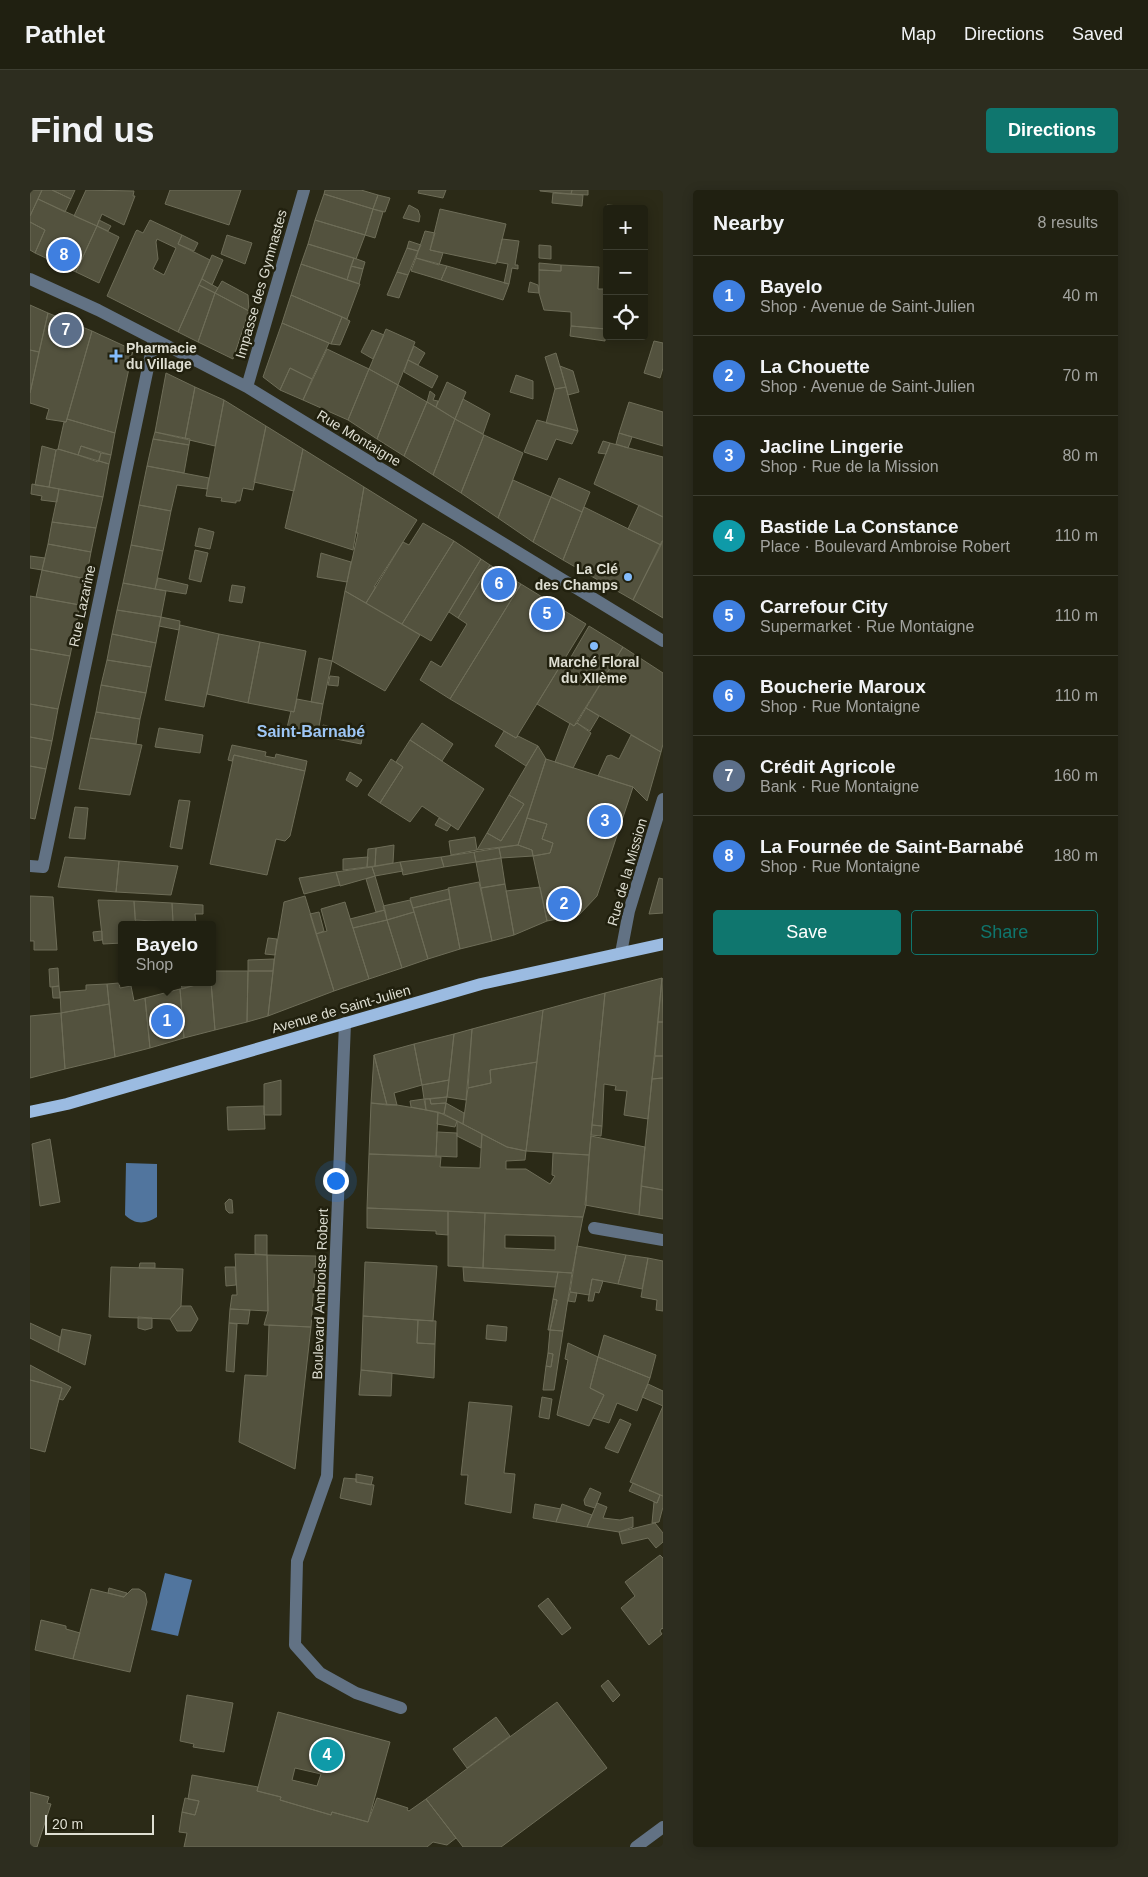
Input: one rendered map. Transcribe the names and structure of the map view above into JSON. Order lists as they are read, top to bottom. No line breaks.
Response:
{"streets":{"main road":["Avenue de Saint-Julien"],"street":["Impasse des Gymnastes","Rue Montaigne","Rue Lazarine","Rue de la Mission","Boulevard Ambroise Robert"]},"crossings":[["Impasse des Gymnastes","Rue Montaigne"],["Rue Montaigne","Rue Lazarine"],["Rue de la Mission","Avenue de Saint-Julien"],["Avenue de Saint-Julien","Boulevard Ambroise Robert"]],"districts":["Saint-Barnabé"],"places":{"health":["Pharmacie du Village"],"other":["La Clé des Champs","Marché Floral du XIIème"]},"scale_bar":"20 m","page":{"header":"Pathlet","nav":["Map","Directions","Saved"],"buttons":["Directions",["Save","Share"]],"title":"Find us","heading":["Nearby","8 results"],"map_buttons":["+","−"],"pins":["8","7","6","5","3","2","1","4"],"list":[{"mark":"1","name":"Bayelo","note":"Shop · Avenue de Saint-Julien","value":"40 m"},{"mark":"2","name":"La Chouette","note":"Shop · Avenue de Saint-Julien","value":"70 m"},{"mark":"3","name":"Jacline Lingerie","note":"Shop · Rue de la Mission","value":"80 m"},{"mark":"4","name":"Bastide La Constance","note":"Place · Boulevard Ambroise Robert","value":"110 m"},{"mark":"5","name":"Carrefour City","note":"Supermarket · Rue Montaigne","value":"110 m"},{"mark":"6","name":"Boucherie Maroux","note":"Shop · Rue Montaigne","value":"110 m"},{"mark":"7","name":"Crédit Agricole","note":"Bank · Rue Montaigne","value":"160 m"},{"mark":"8","name":"La Fournée de Saint-Barnabé","note":"Shop · Rue Montaigne","value":"180 m"}],"popup":["Bayelo","Shop"],"scale":"20 m"}}
